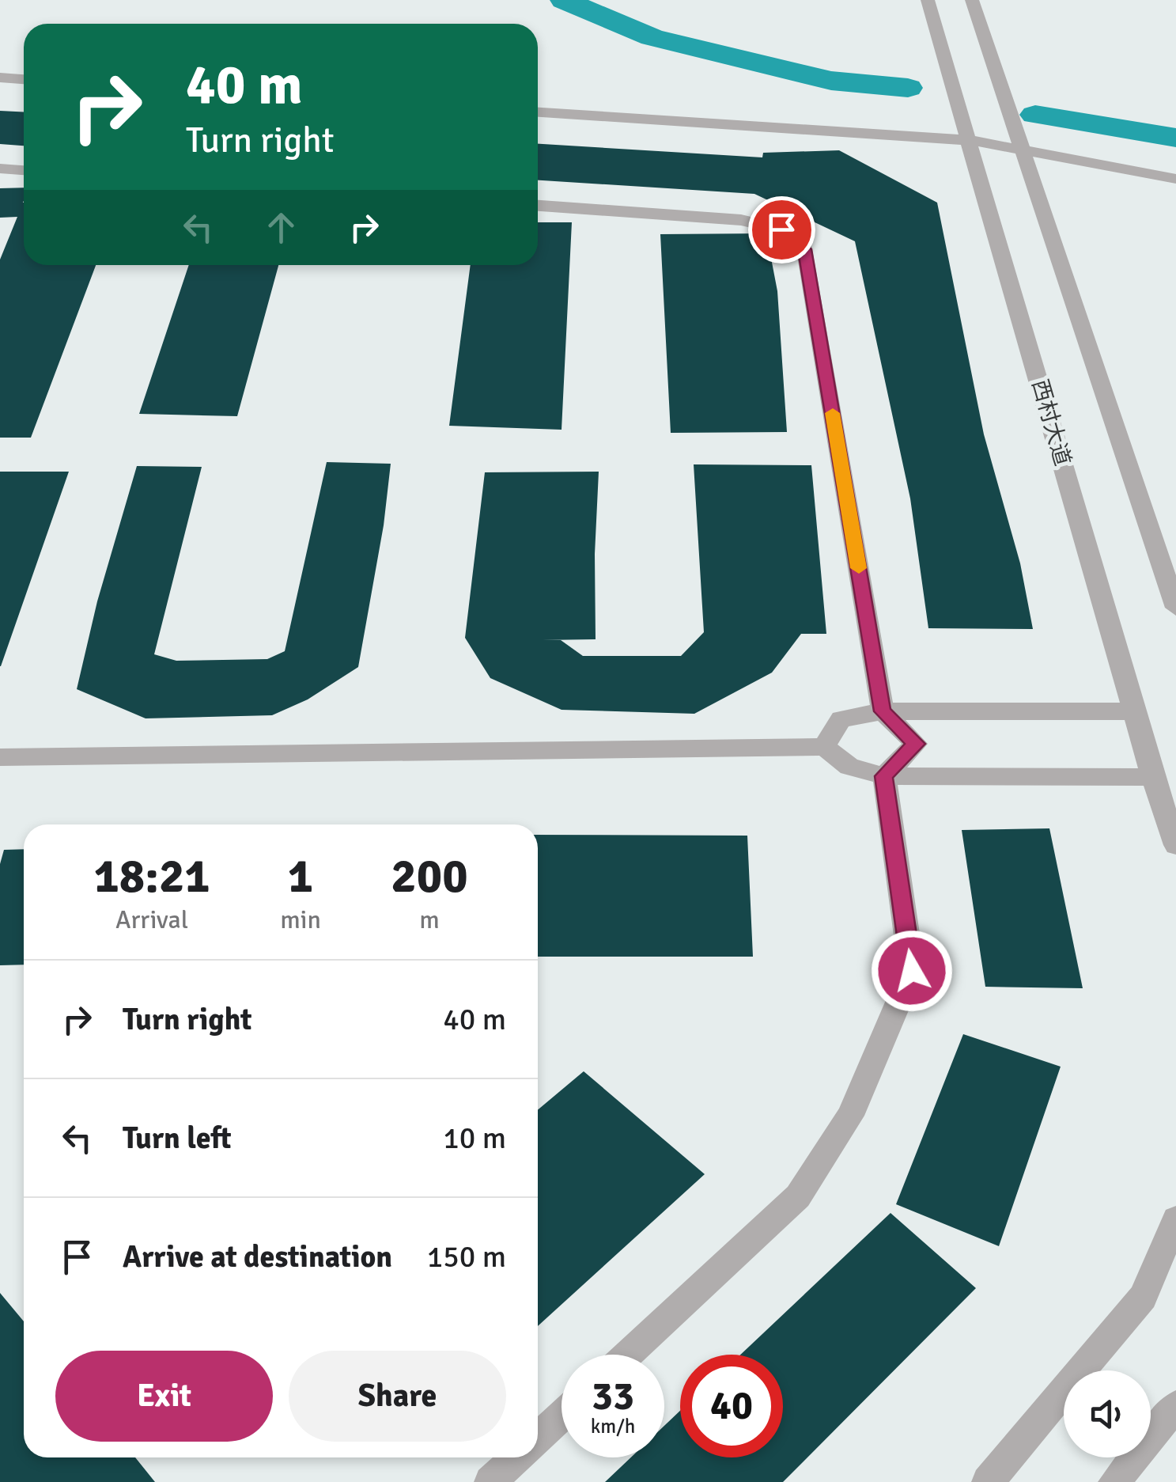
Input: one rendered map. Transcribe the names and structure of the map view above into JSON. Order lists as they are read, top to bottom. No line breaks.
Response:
{"streets":{"street":["西村大道"]},"page":{"turn":["40 m","Turn right"],"eta":["18:21","Arrival","1","min","200","m"],"list":[{"name":"Turn right","value":"40 m"},{"name":"Turn left","value":"10 m"},{"name":"Arrive at destination","value":"150 m"}],"buttons":["Exit","Share"],"speed":"33 km/h","limit":"40"}}
